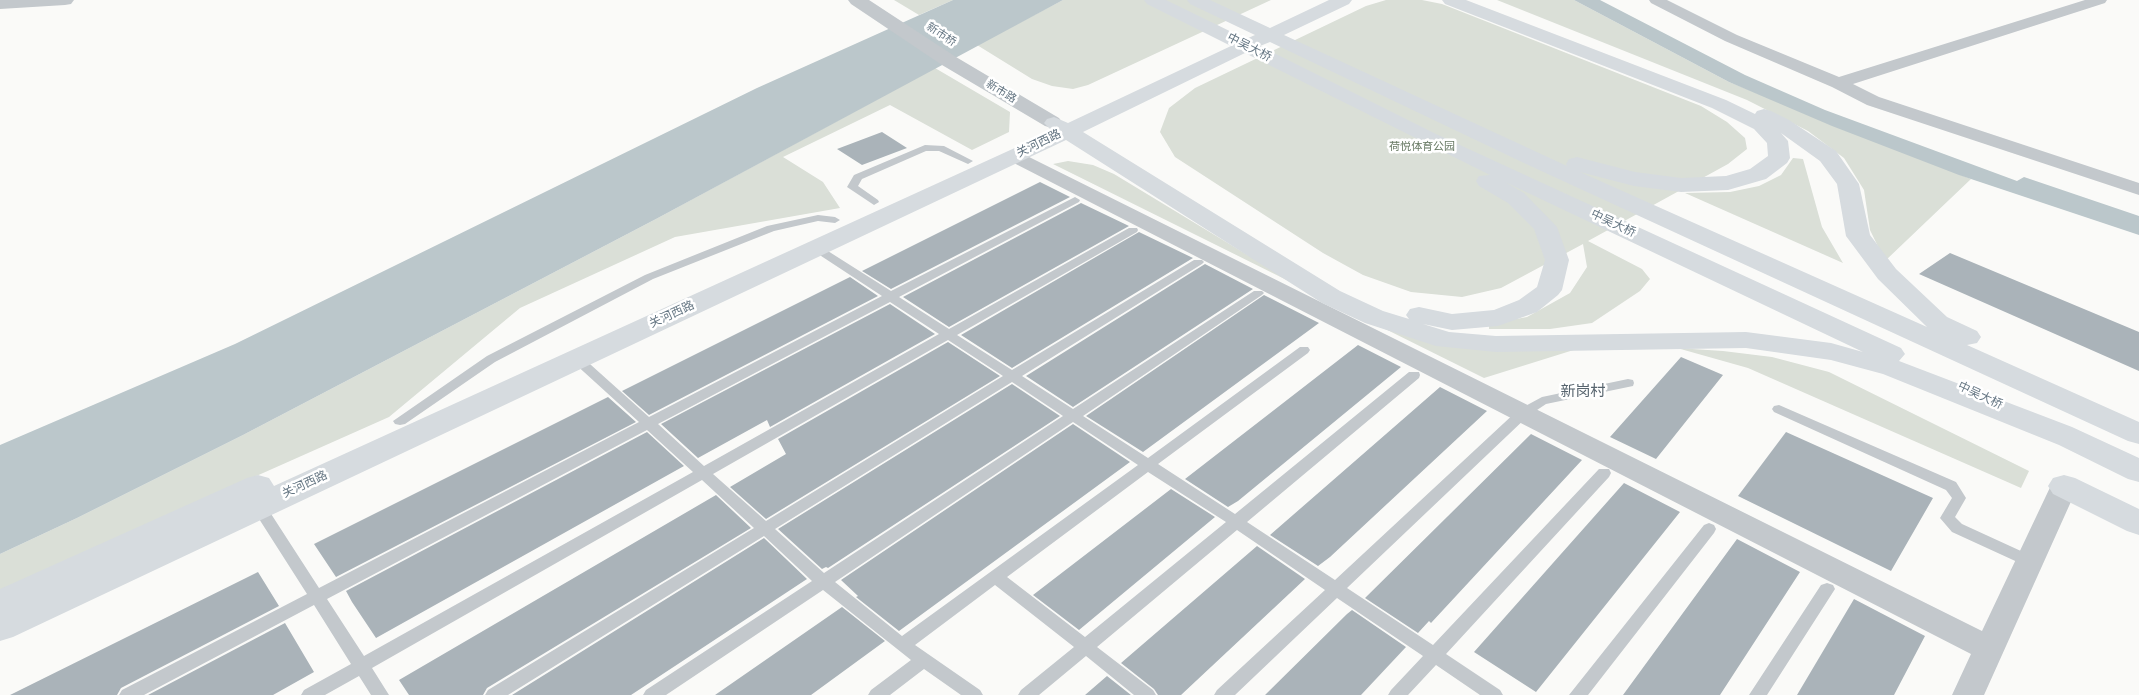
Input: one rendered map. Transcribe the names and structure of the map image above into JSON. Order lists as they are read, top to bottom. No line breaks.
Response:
{"streets":{"main road":["中吴大桥","关河西路"],"street":["新市桥","新市路"]},"crossings":[["新市桥","新市路"],["新市路","关河西路"]],"districts":["新岗村"],"parks":["荷悦体育公园"]}
